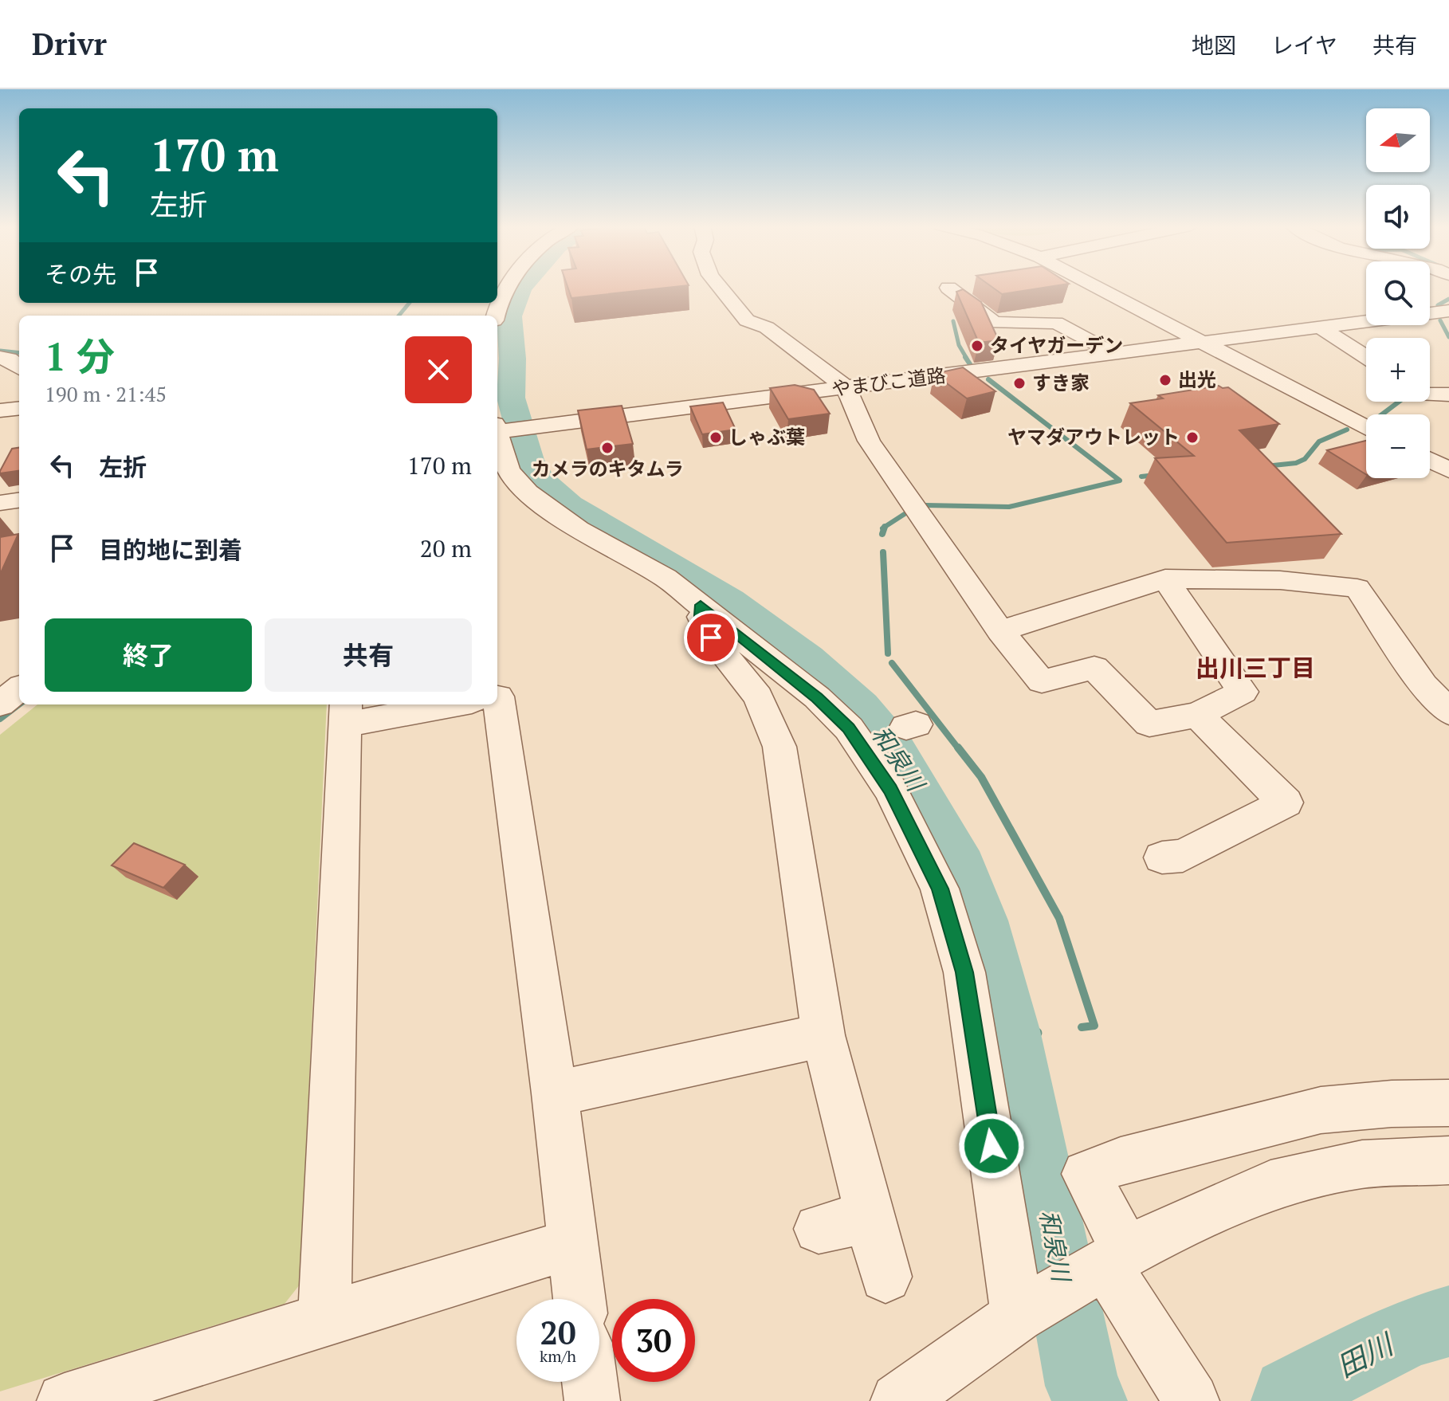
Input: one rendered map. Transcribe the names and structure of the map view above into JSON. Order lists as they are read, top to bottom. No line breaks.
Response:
{"streets":{"street":["やまびこ道路"]},"districts":["出川三丁目"],"water":["和泉川","田川"],"places":["タイヤガーデン","出光","すき家","しゃぶ葉","ヤマダアウトレット","カメラのキタムラ"],"north":"left","page":{"header":"Drivr","nav":["地図","レイヤ","共有"],"map_buttons":["+","−"],"turn":["170 m","左折"],"then":"その先","heading":["1 分","190 m · 21:45"],"list":[{"name":"左折","value":"170 m"},{"name":"目的地に到着","value":"20 m"}],"buttons":["終了","共有"],"speed":"20 km/h","limit":"30"}}
